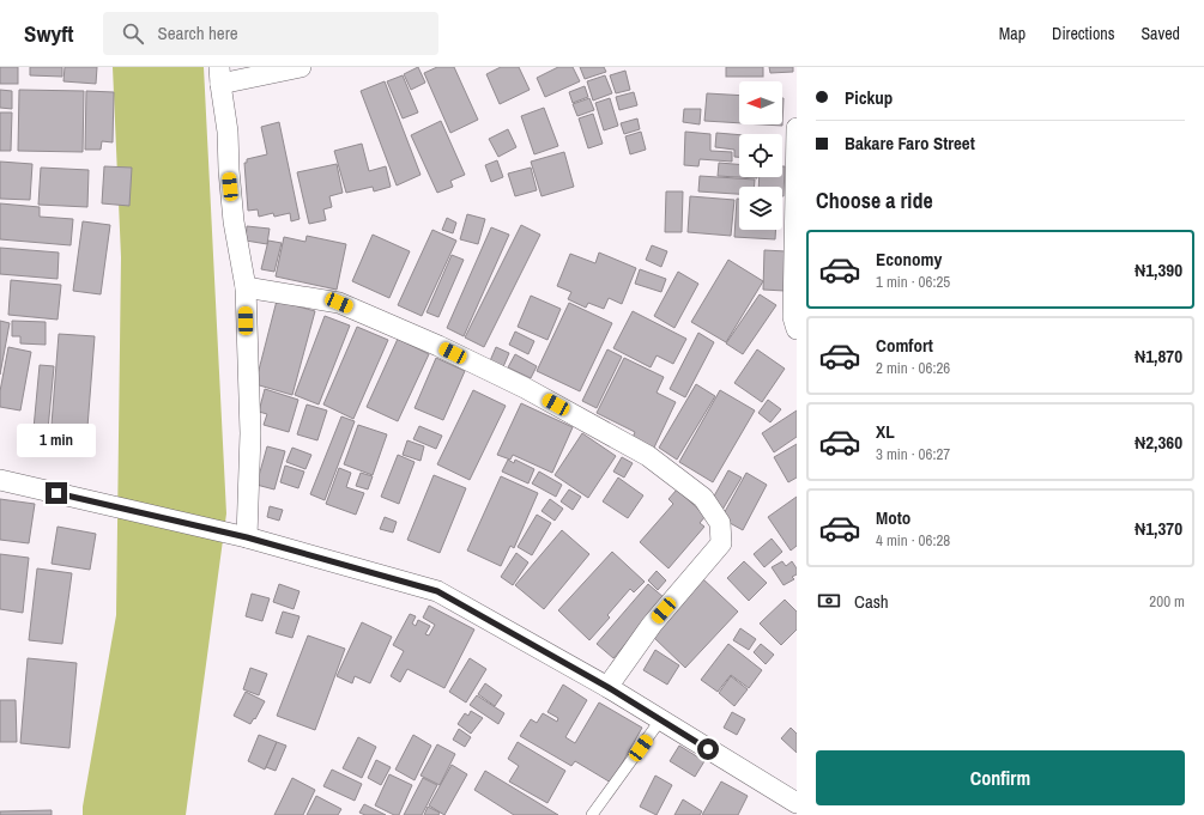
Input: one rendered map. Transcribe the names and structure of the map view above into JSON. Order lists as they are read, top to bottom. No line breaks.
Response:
{"north":"left","page":{"header":"Swyft","search":"Search here","nav":["Map","Directions","Saved"],"banner":["Pickup","Bakare Faro Street"],"heading":"Choose a ride","list":[{"name":"Economy","note":"1 min · 06:25","value":"₦1,390"},{"name":"Comfort","note":"2 min · 06:26","value":"₦1,870"},{"name":"XL","note":"3 min · 06:27","value":"₦2,360"},{"name":"Moto","note":"4 min · 06:28","value":"₦1,370"}],"bubble":"1 min","pay":["Cash","200 m"],"buttons":"Confirm"}}
